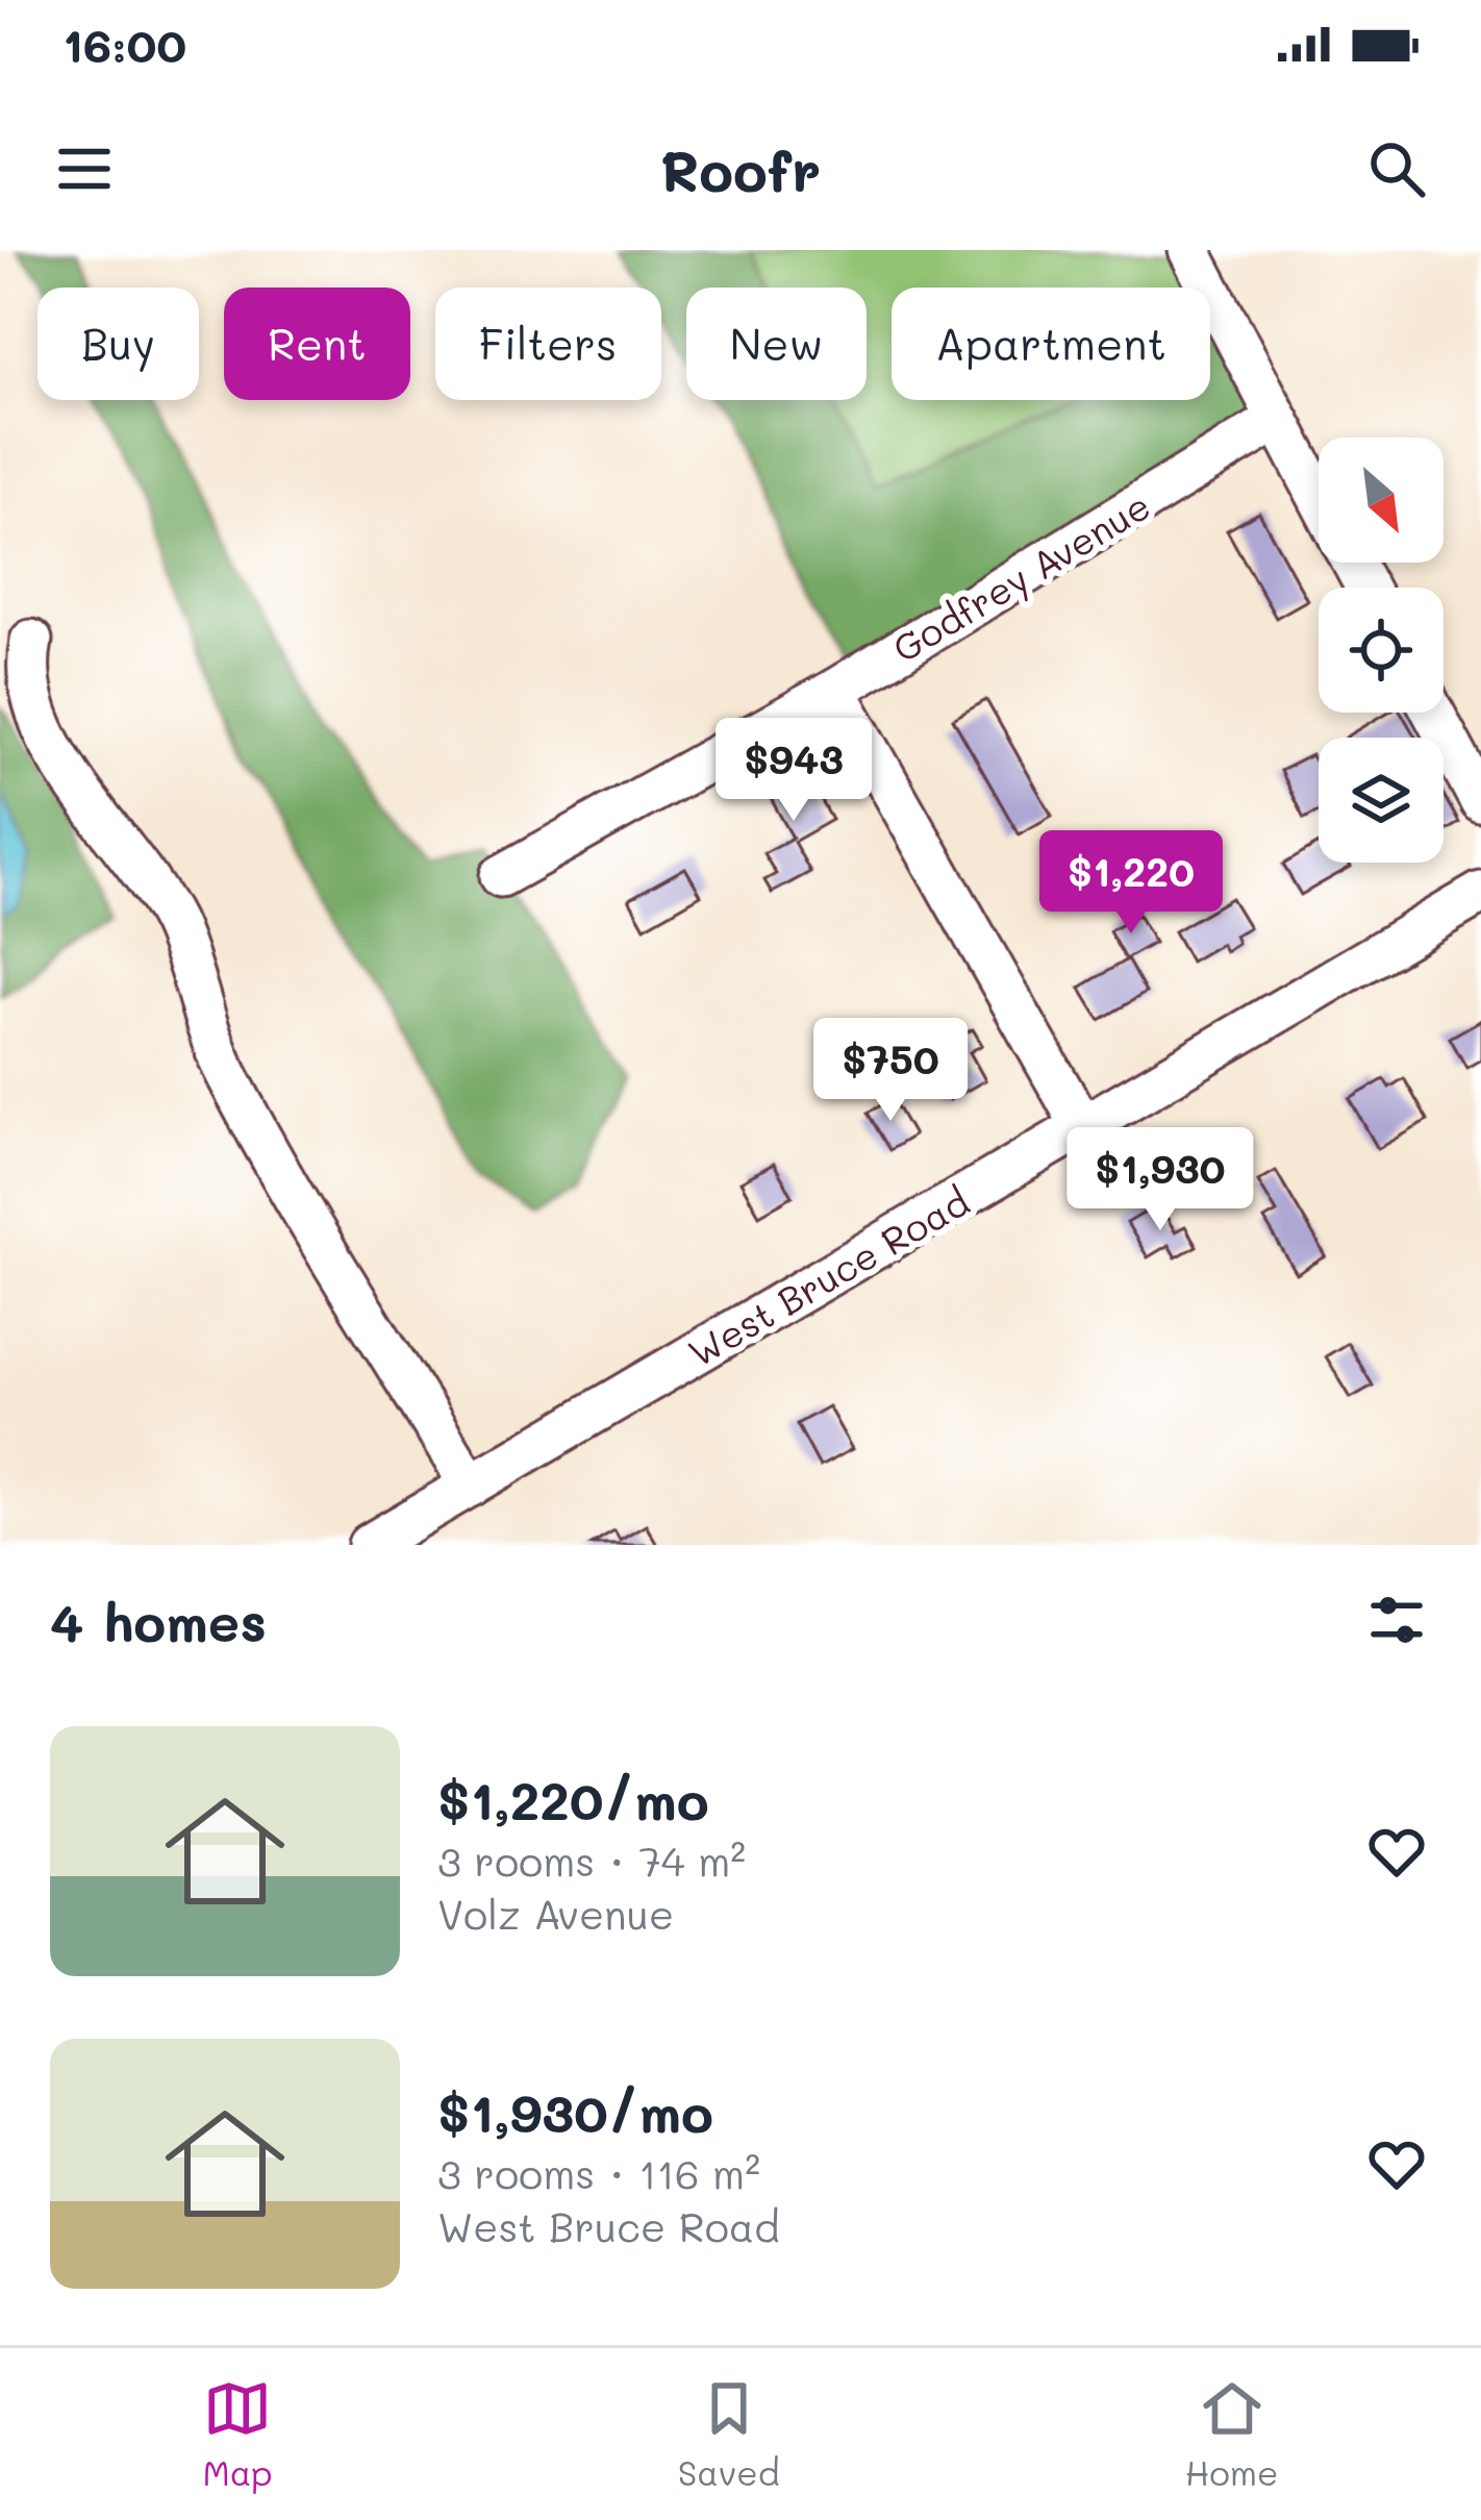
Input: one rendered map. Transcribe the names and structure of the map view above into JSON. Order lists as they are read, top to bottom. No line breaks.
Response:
{"streets":{"street":["Godfrey Avenue","West Bruce Road"]},"north":"bottom right","page":{"status":"16:00","header":"Roofr","chip":["Buy","Rent","Filters","New","Apartment"],"price":["$943","$1,220","$750","$1,930"],"heading":"4 homes","list":[{"name":"$1,220/mo","note":"3 rooms · 74 m² · Volz Avenue"},{"name":"$1,930/mo","note":"3 rooms · 116 m² · West Bruce Road"}],"tabs":["Map","Saved","Home"]}}
